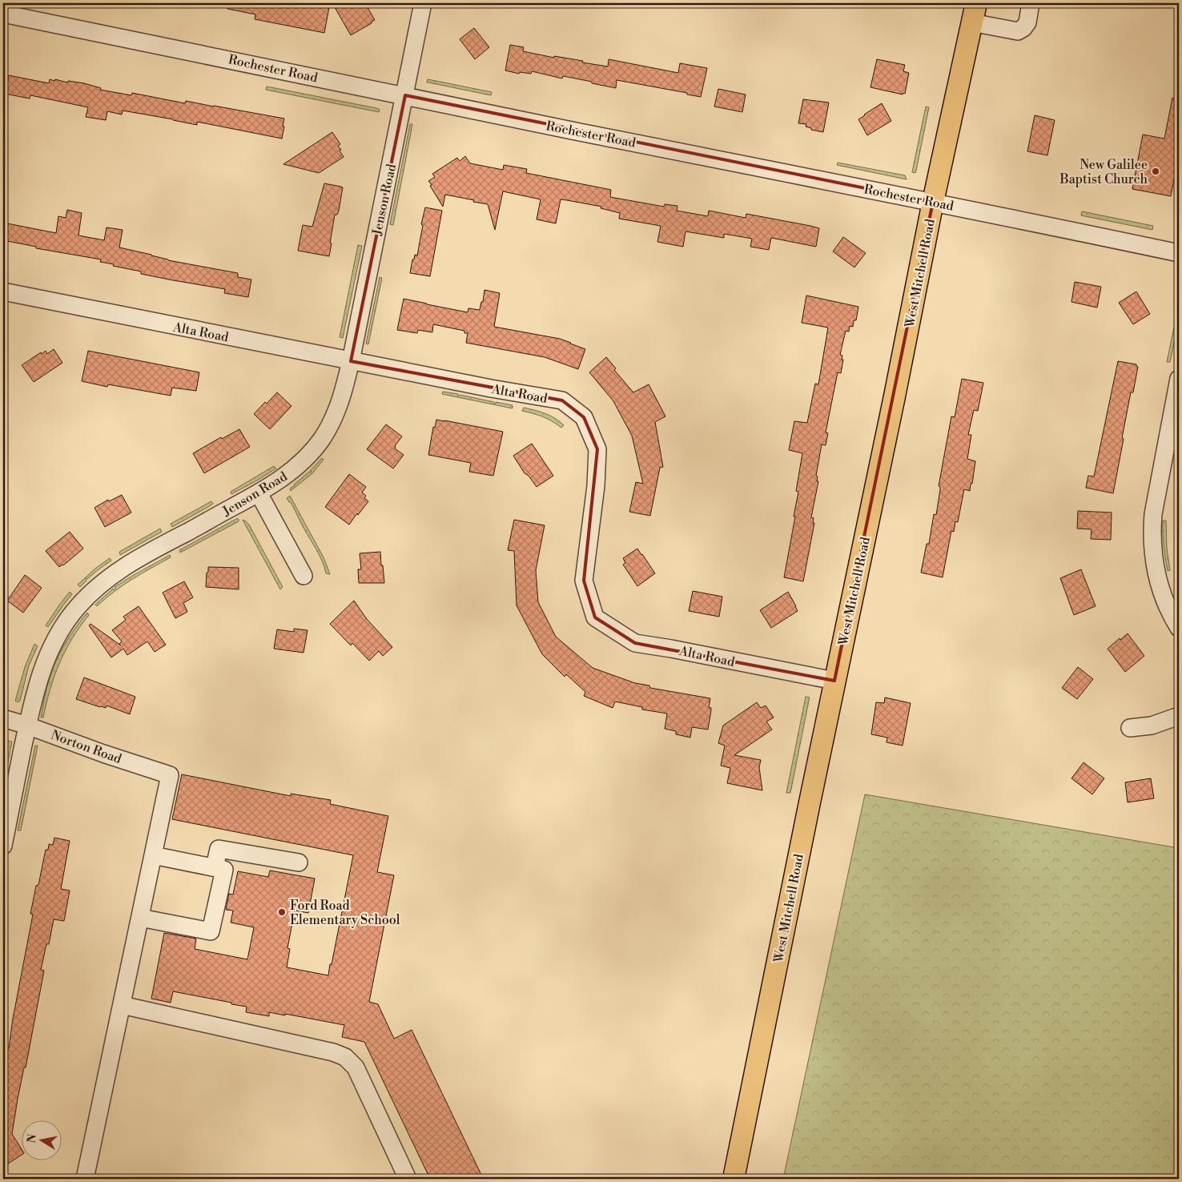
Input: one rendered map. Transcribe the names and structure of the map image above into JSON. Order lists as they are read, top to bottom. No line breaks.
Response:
{"streets":{"main road":["West Mitchell Road"],"street":["Rochester Road","Jenson Road","Alta Road","Norton Road"]},"crossings":[["Rochester Road","Jenson Road"],["Rochester Road","West Mitchell Road"],["Jenson Road","Alta Road"],["Jenson Road","Norton Road"],["West Mitchell Road","Alta Road"]],"places":["New Galilee Baptist Church","Ford Road Elementary School"],"north":"left"}
